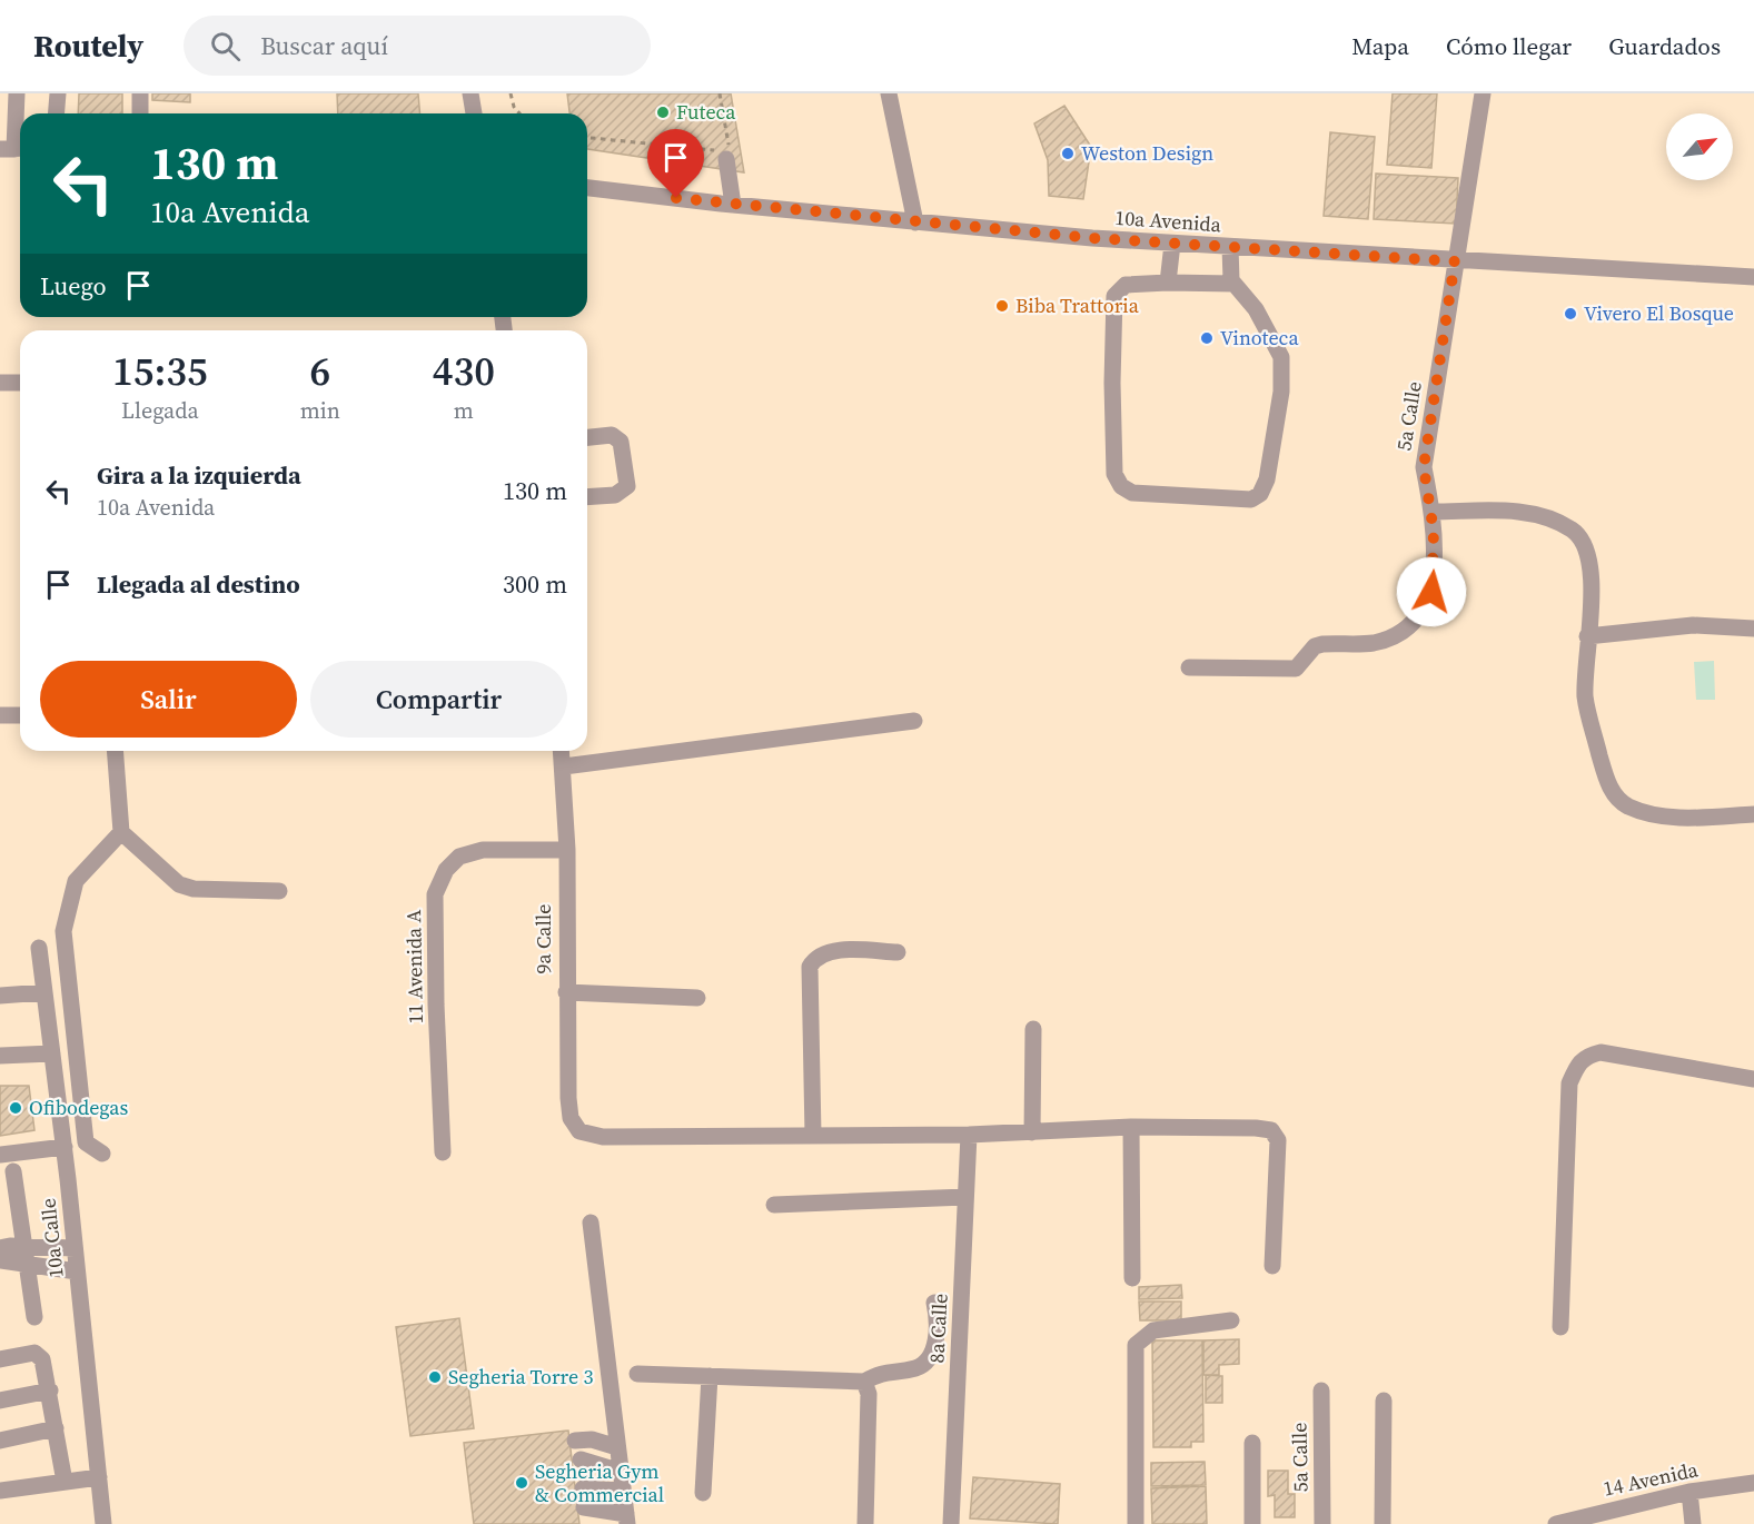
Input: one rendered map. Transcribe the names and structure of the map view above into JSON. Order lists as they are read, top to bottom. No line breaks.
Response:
{"streets":{"street":["10a Avenida","5a Calle","9a Calle","11 Avenida A","10a Calle","8a Calle","14 Avenida"]},"crossings":[["10a Avenida","5a Calle"],["9a Calle","11 Avenida A"]],"places":["Futeca","Weston Design","Biba Trattoria","Vivero El Bosque","Vinoteca","Ofibodegas","Segheria Torre 3","Segheria Gym & Commercial"],"north":"top right","page":{"header":"Routely","search":"Buscar aquí","nav":["Mapa","Cómo llegar","Guardados"],"turn":["130 m","10a Avenida"],"then":"Luego","eta":["15:35","Llegada","6","min","430","m"],"list":[{"name":"Gira a la izquierda","note":"10a Avenida","value":"130 m"},{"name":"Llegada al destino","value":"300 m"}],"buttons":["Salir","Compartir"]}}
